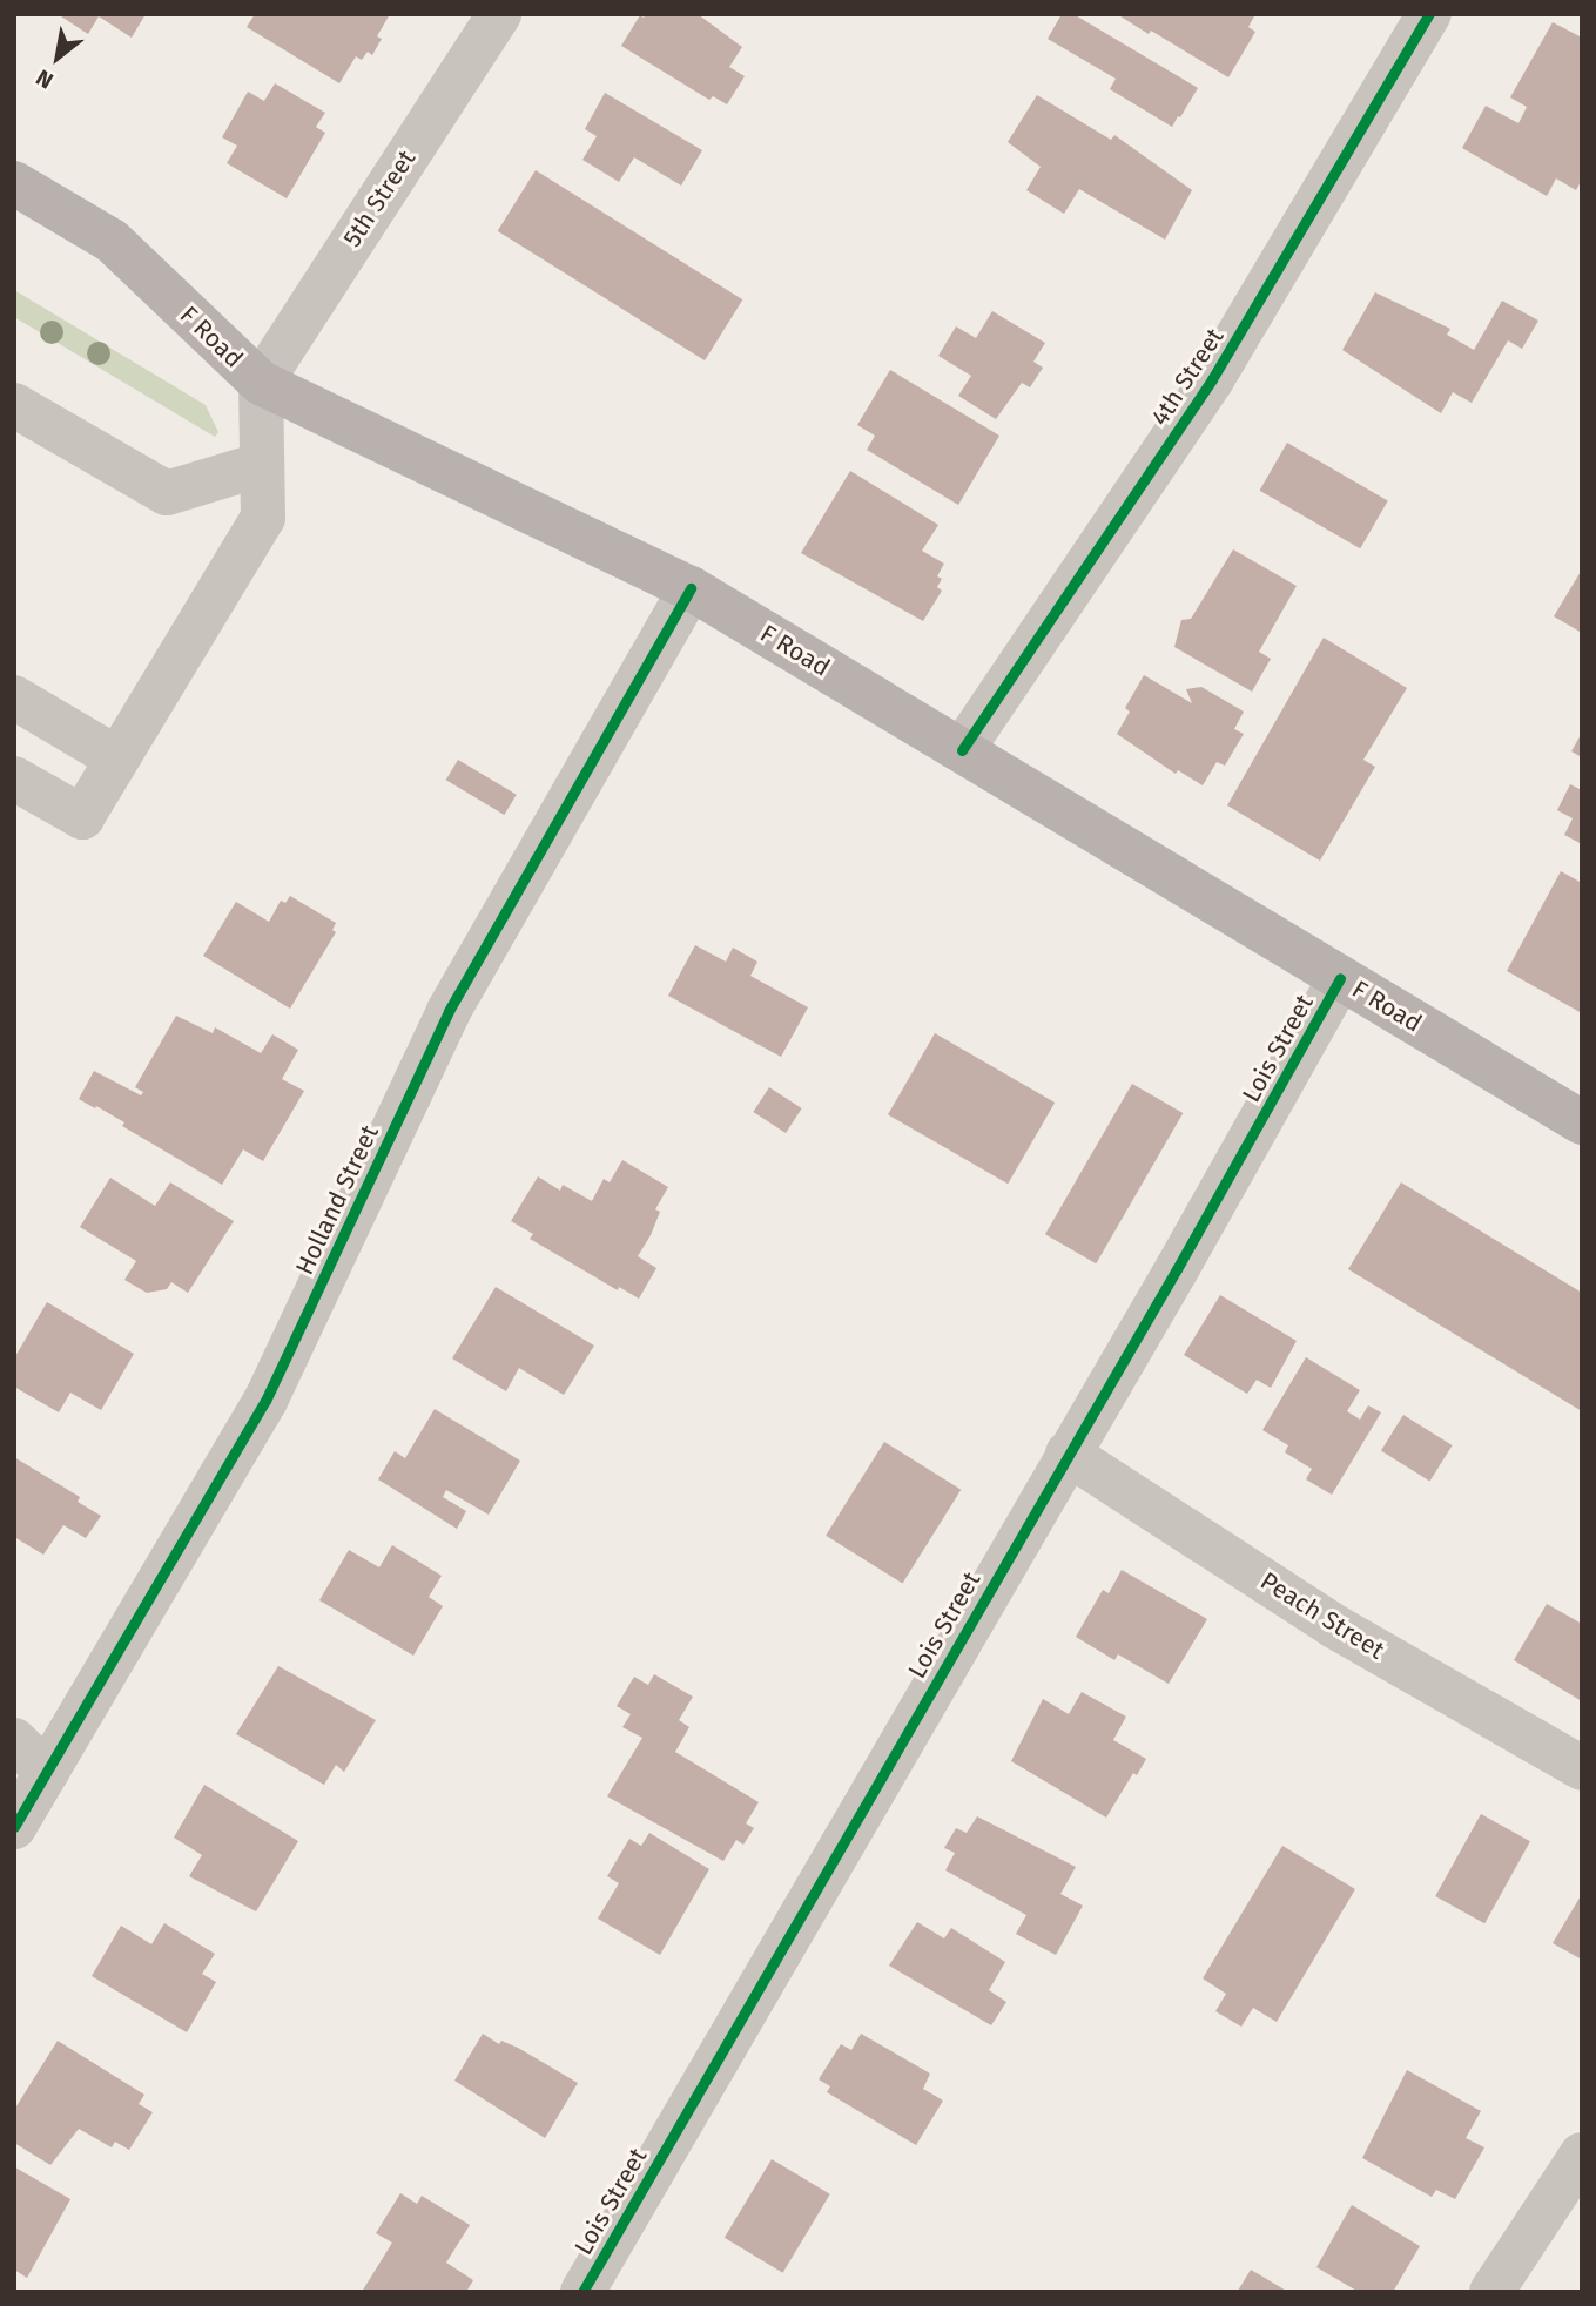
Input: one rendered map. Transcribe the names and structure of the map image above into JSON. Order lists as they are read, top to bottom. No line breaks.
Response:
{"streets":{"main road":["F Road"],"street":["5th Street","4th Street","Lois Street","Holland Street","Peach Street"]},"crossings":[["5th Street","F Road"],["F Road","4th Street"],["F Road","Lois Street"],["F Road","Holland Street"],["Lois Street","Peach Street"]],"north":"bottom left"}
